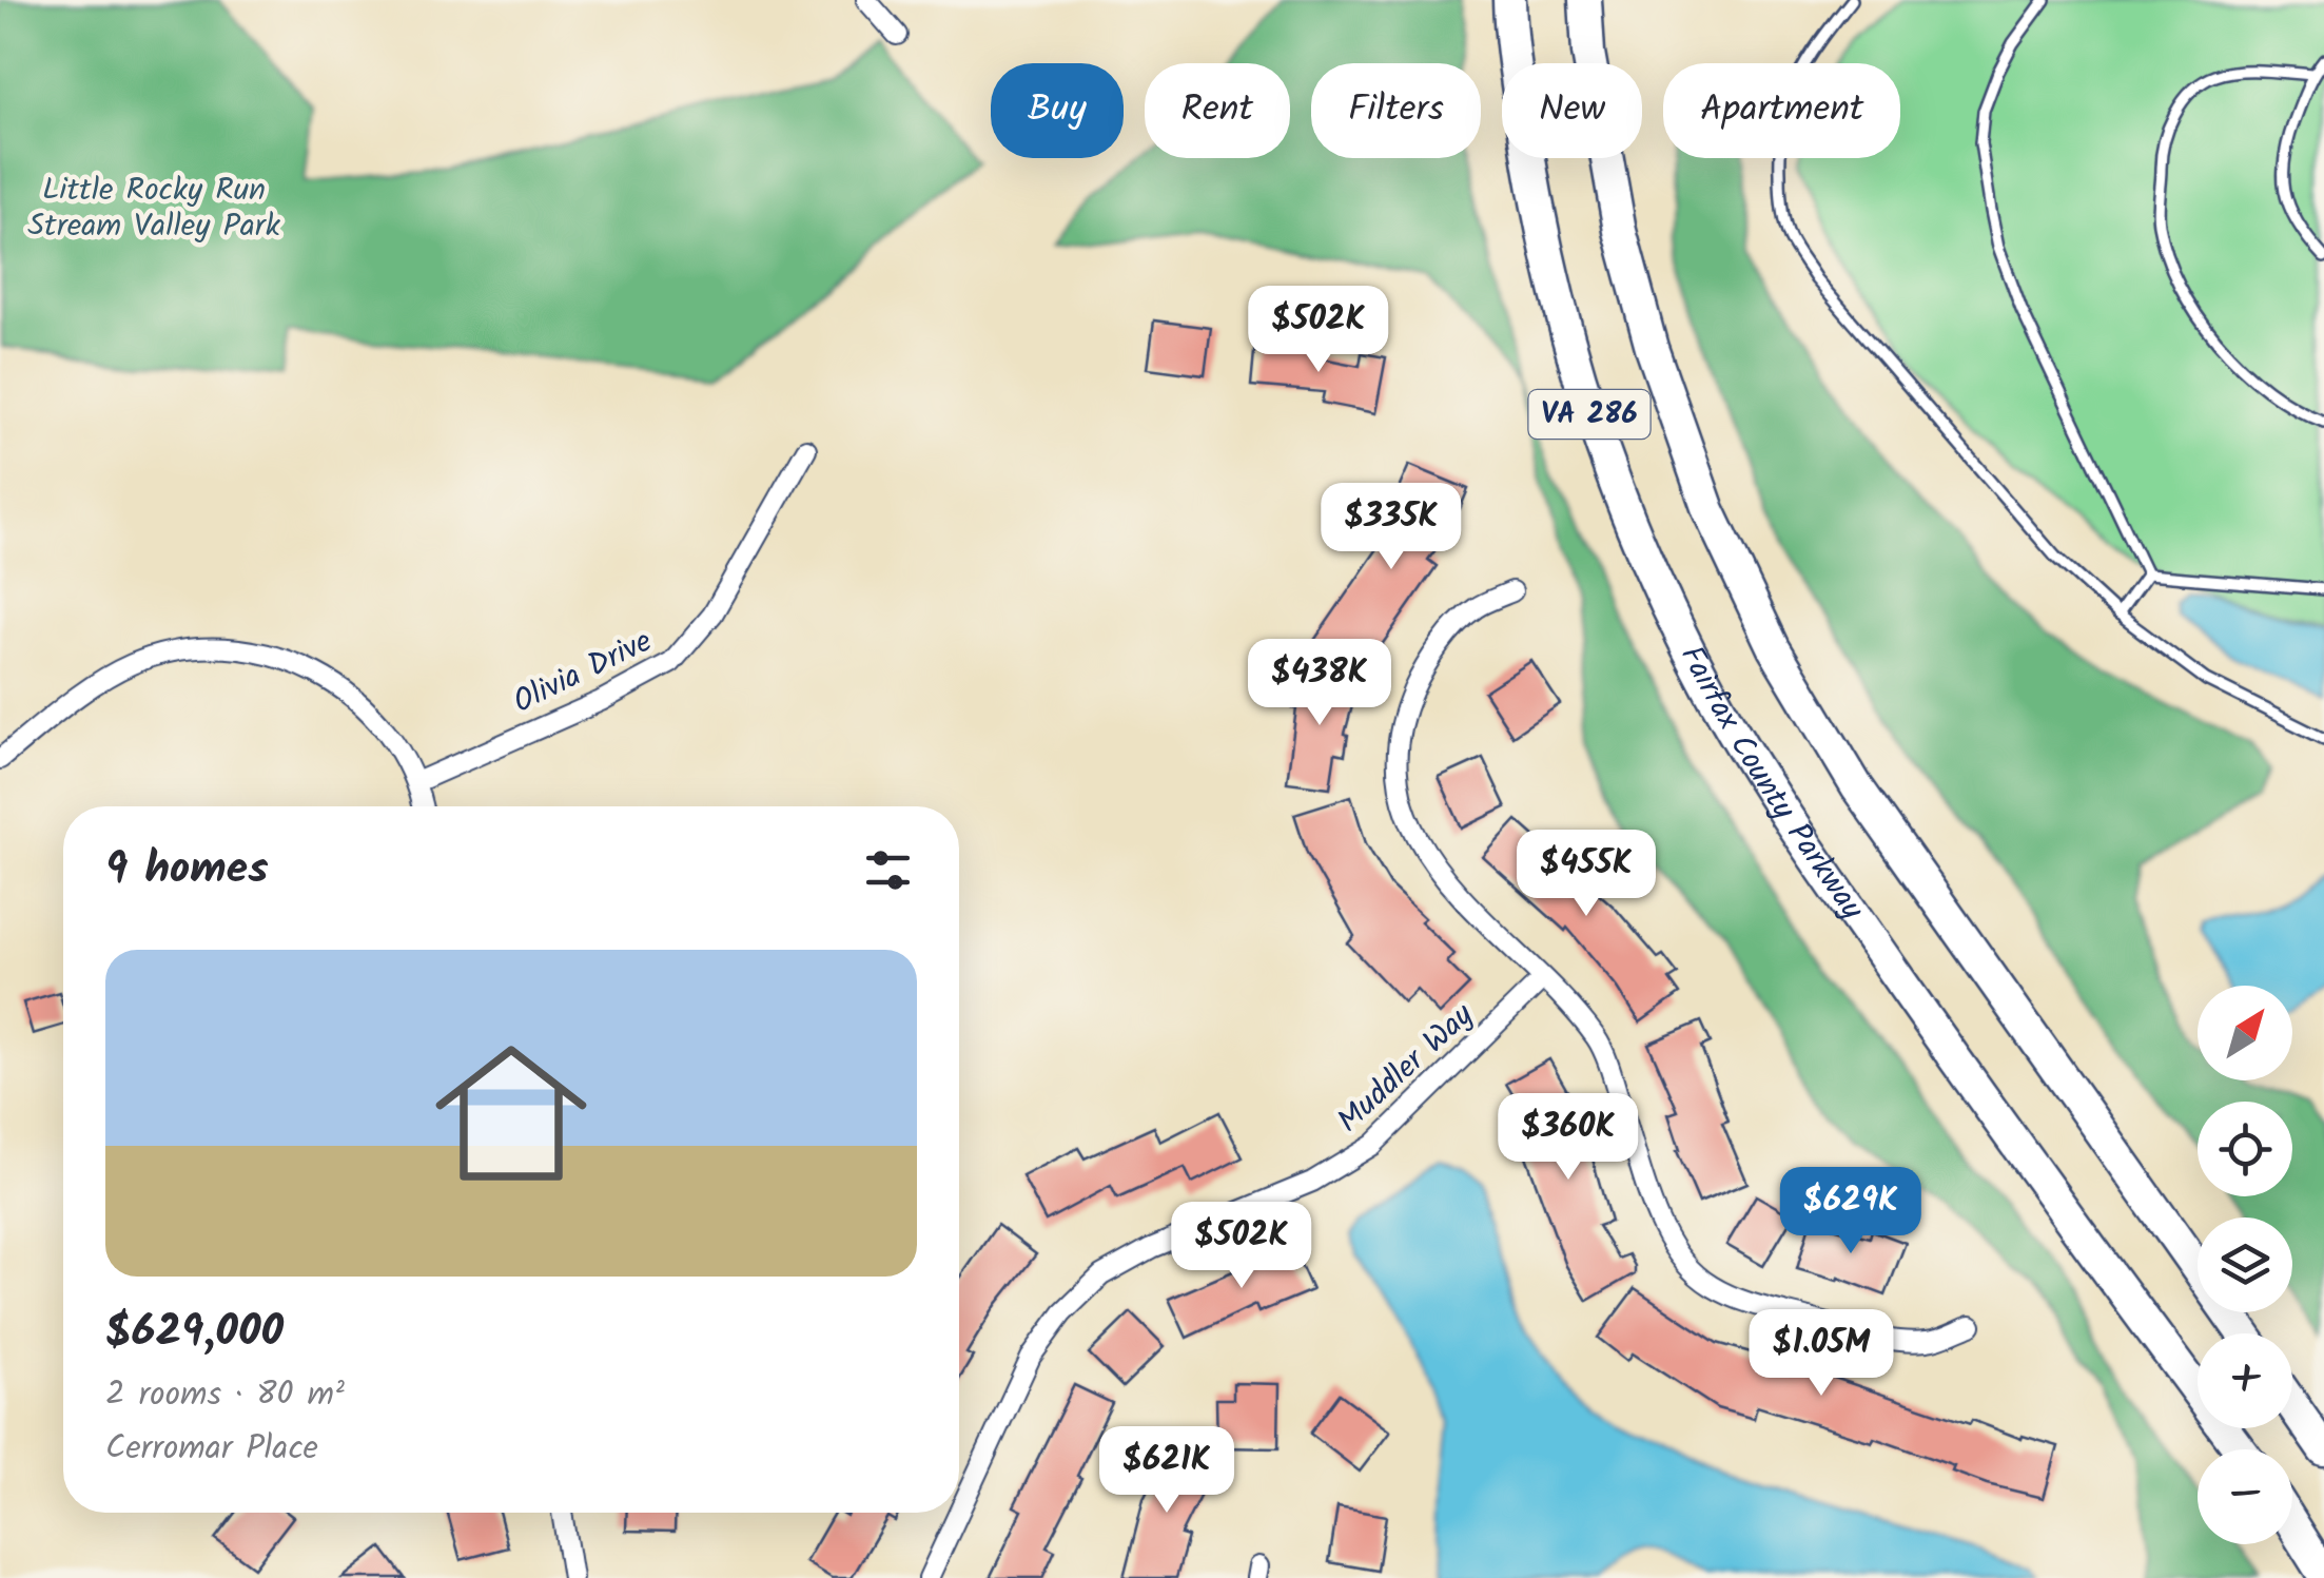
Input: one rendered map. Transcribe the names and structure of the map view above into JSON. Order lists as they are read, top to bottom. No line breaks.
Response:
{"streets":{"highway":["VA 286","Fairfax County Parkway"],"street":["Olivia Drive","Muddler Way"]},"parks":["Little Rocky Run Stream Valley Park"],"north":"top right","page":{"chip":["Buy","Rent","Filters","New","Apartment"],"price":["$502K","$335K","$438K","$455K","$360K","$629K","$502K","$1.05M","$621K"],"heading":"9 homes","list":[{"name":"$629,000","note":"2 rooms · 80 m² · Cerromar Place"}],"map_buttons":["+","−"]}}
